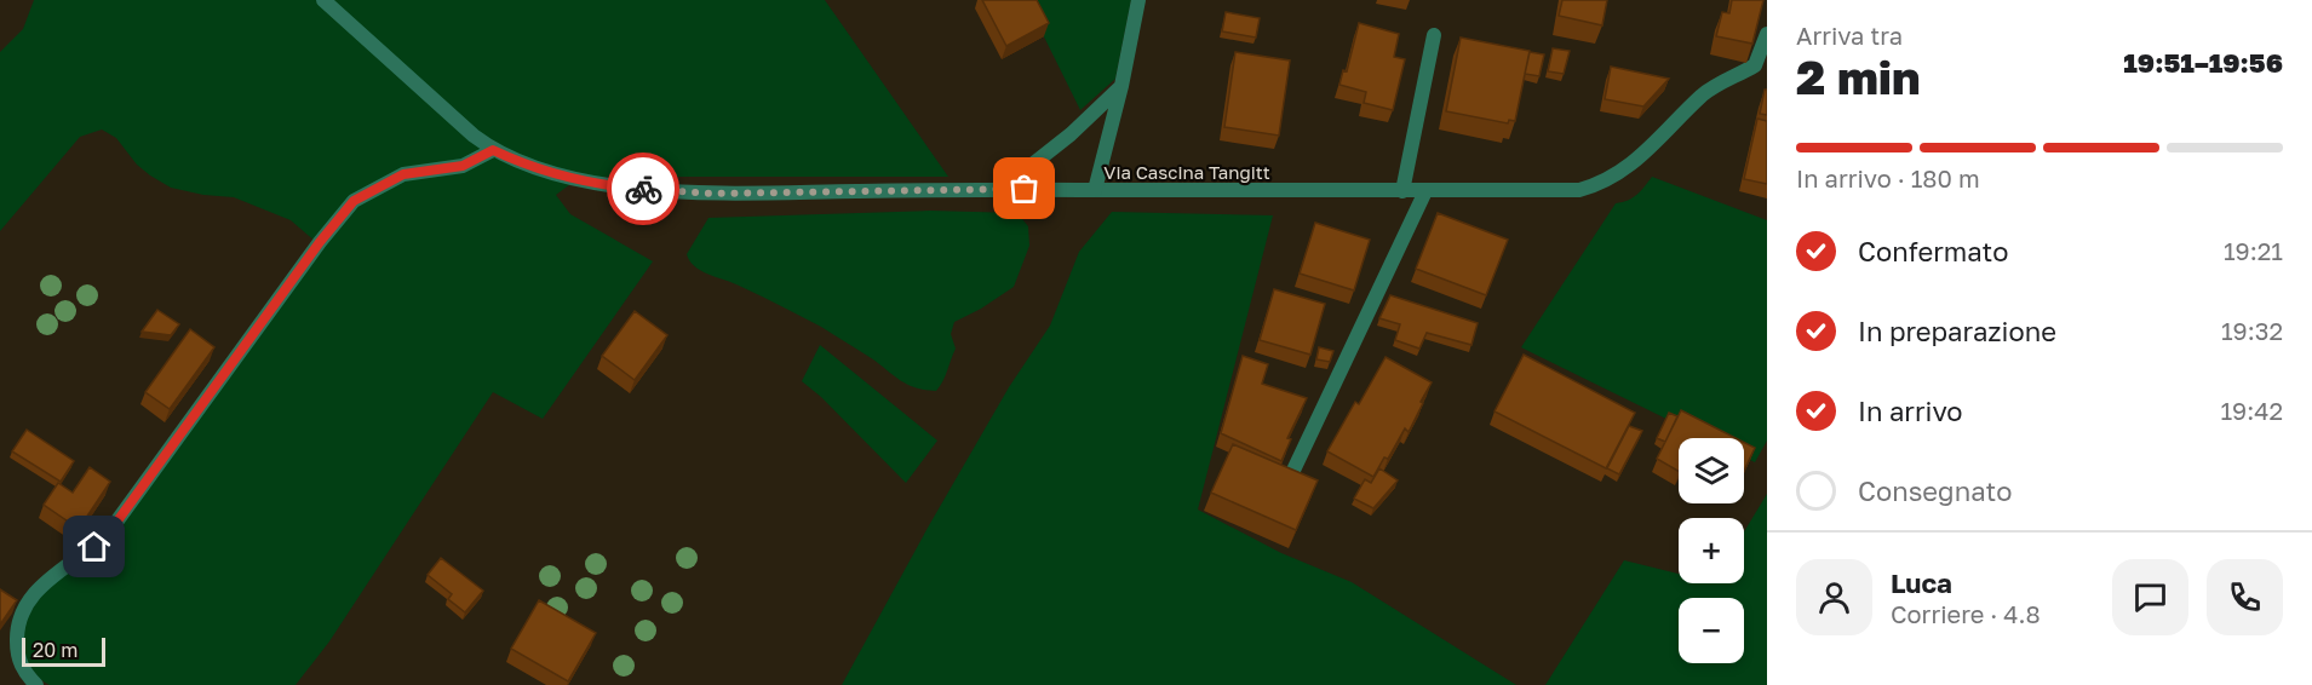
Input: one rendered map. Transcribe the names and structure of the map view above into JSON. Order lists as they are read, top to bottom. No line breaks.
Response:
{"streets":{"street":["Via Cascina Tangitt"]},"scale_bar":"20 m","page":{"heading":["2 min","Arriva tra","19:51–19:56"],"panel":["Luca","Corriere · 4.8"],"bar":"In arrivo · 180 m","list":[["Confermato","19:21"],["In preparazione","19:32"],["In arrivo","19:42"],"Consegnato"],"map_buttons":["+","−"],"scale":"20 m"}}
